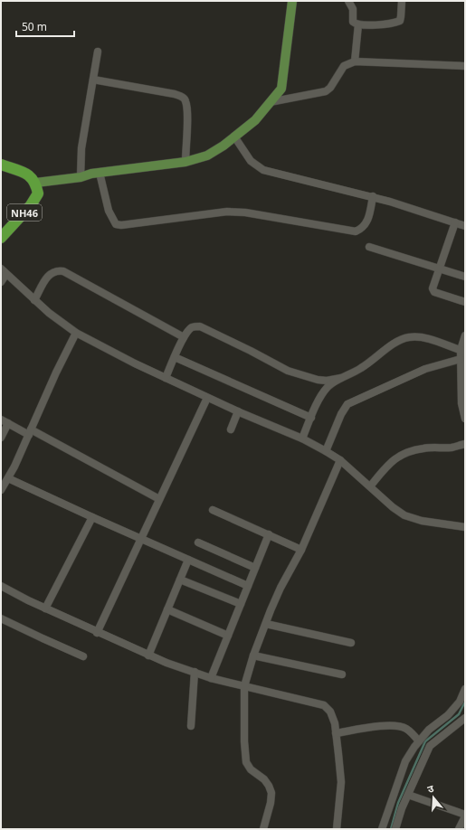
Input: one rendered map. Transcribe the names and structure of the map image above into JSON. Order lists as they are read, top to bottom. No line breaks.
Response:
{"streets":{"highway":["NH46"]},"scale_bar":"50 m","north":"top"}
